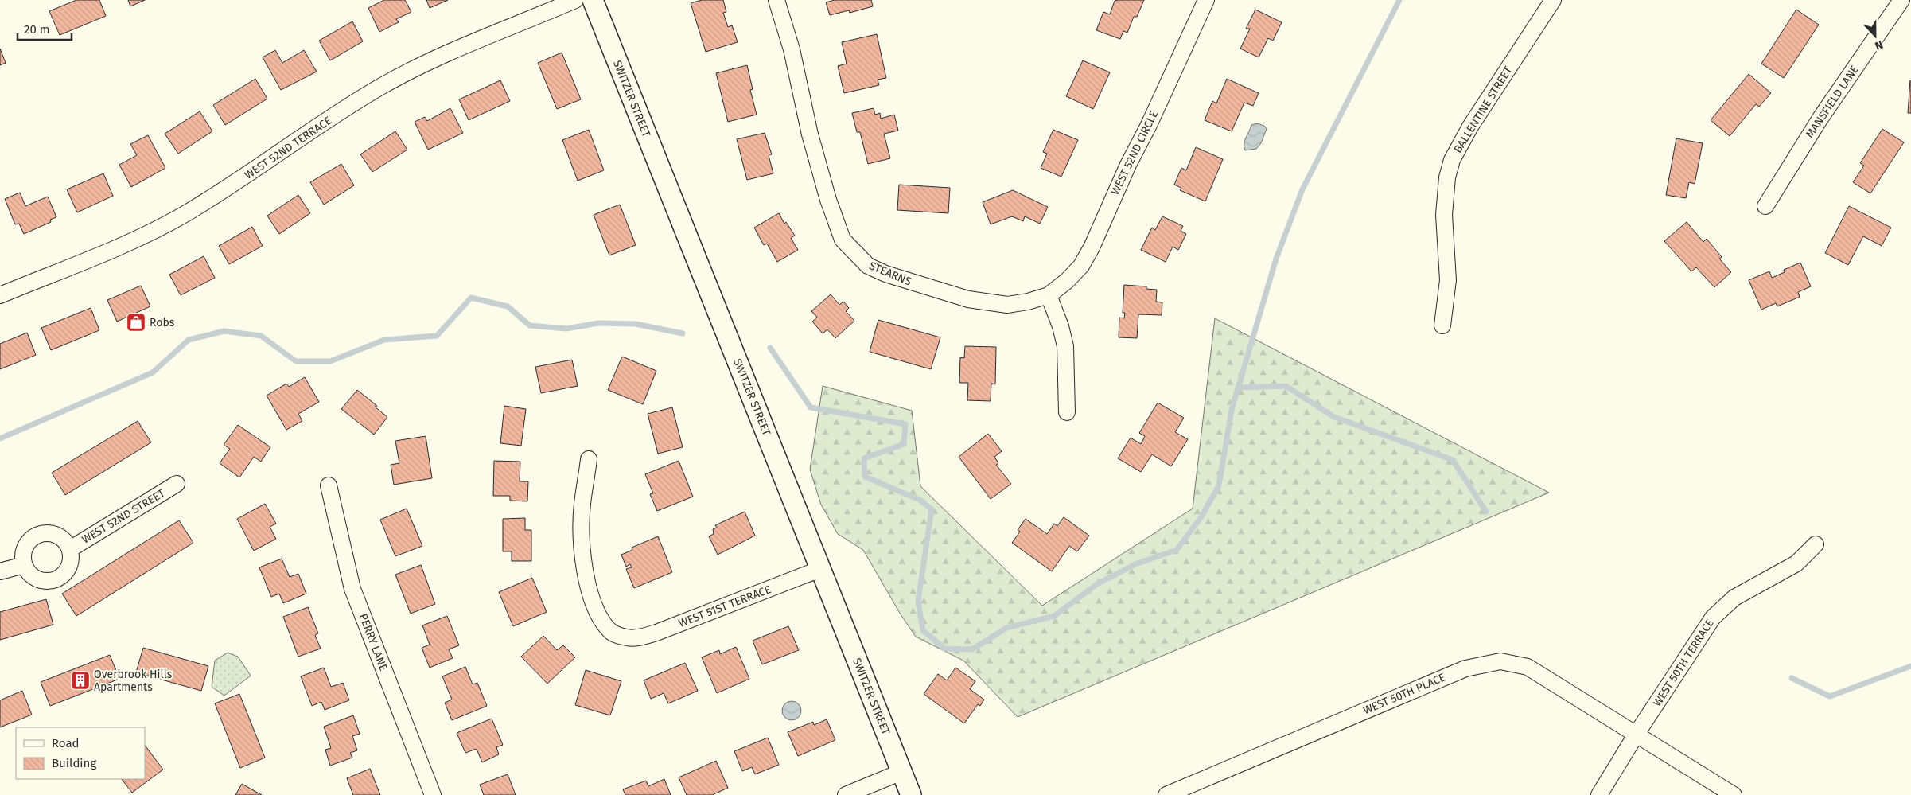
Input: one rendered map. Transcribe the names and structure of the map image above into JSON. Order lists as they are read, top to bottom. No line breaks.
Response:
{"streets":{"street":["SWITZER STREET","MANSFIELD LANE","BALLENTINE STREET","WEST 52ND TERRACE","WEST 52ND CIRCLE","STEARNS","WEST 52ND STREET","WEST 51ST TERRACE","PERRY LANE","WEST 50TH TERRACE","WEST 50TH PLACE"]},"crossings":[["SWITZER STREET","WEST 51ST TERRACE"],["WEST 52ND CIRCLE","STEARNS"],["WEST 50TH TERRACE","WEST 50TH PLACE"]],"places":{"shop":["Robs"],"building":["Overbrook Hills Apartments"]},"legend":["Road","Building"],"scale_bar":"20 m","north":"bottom"}
